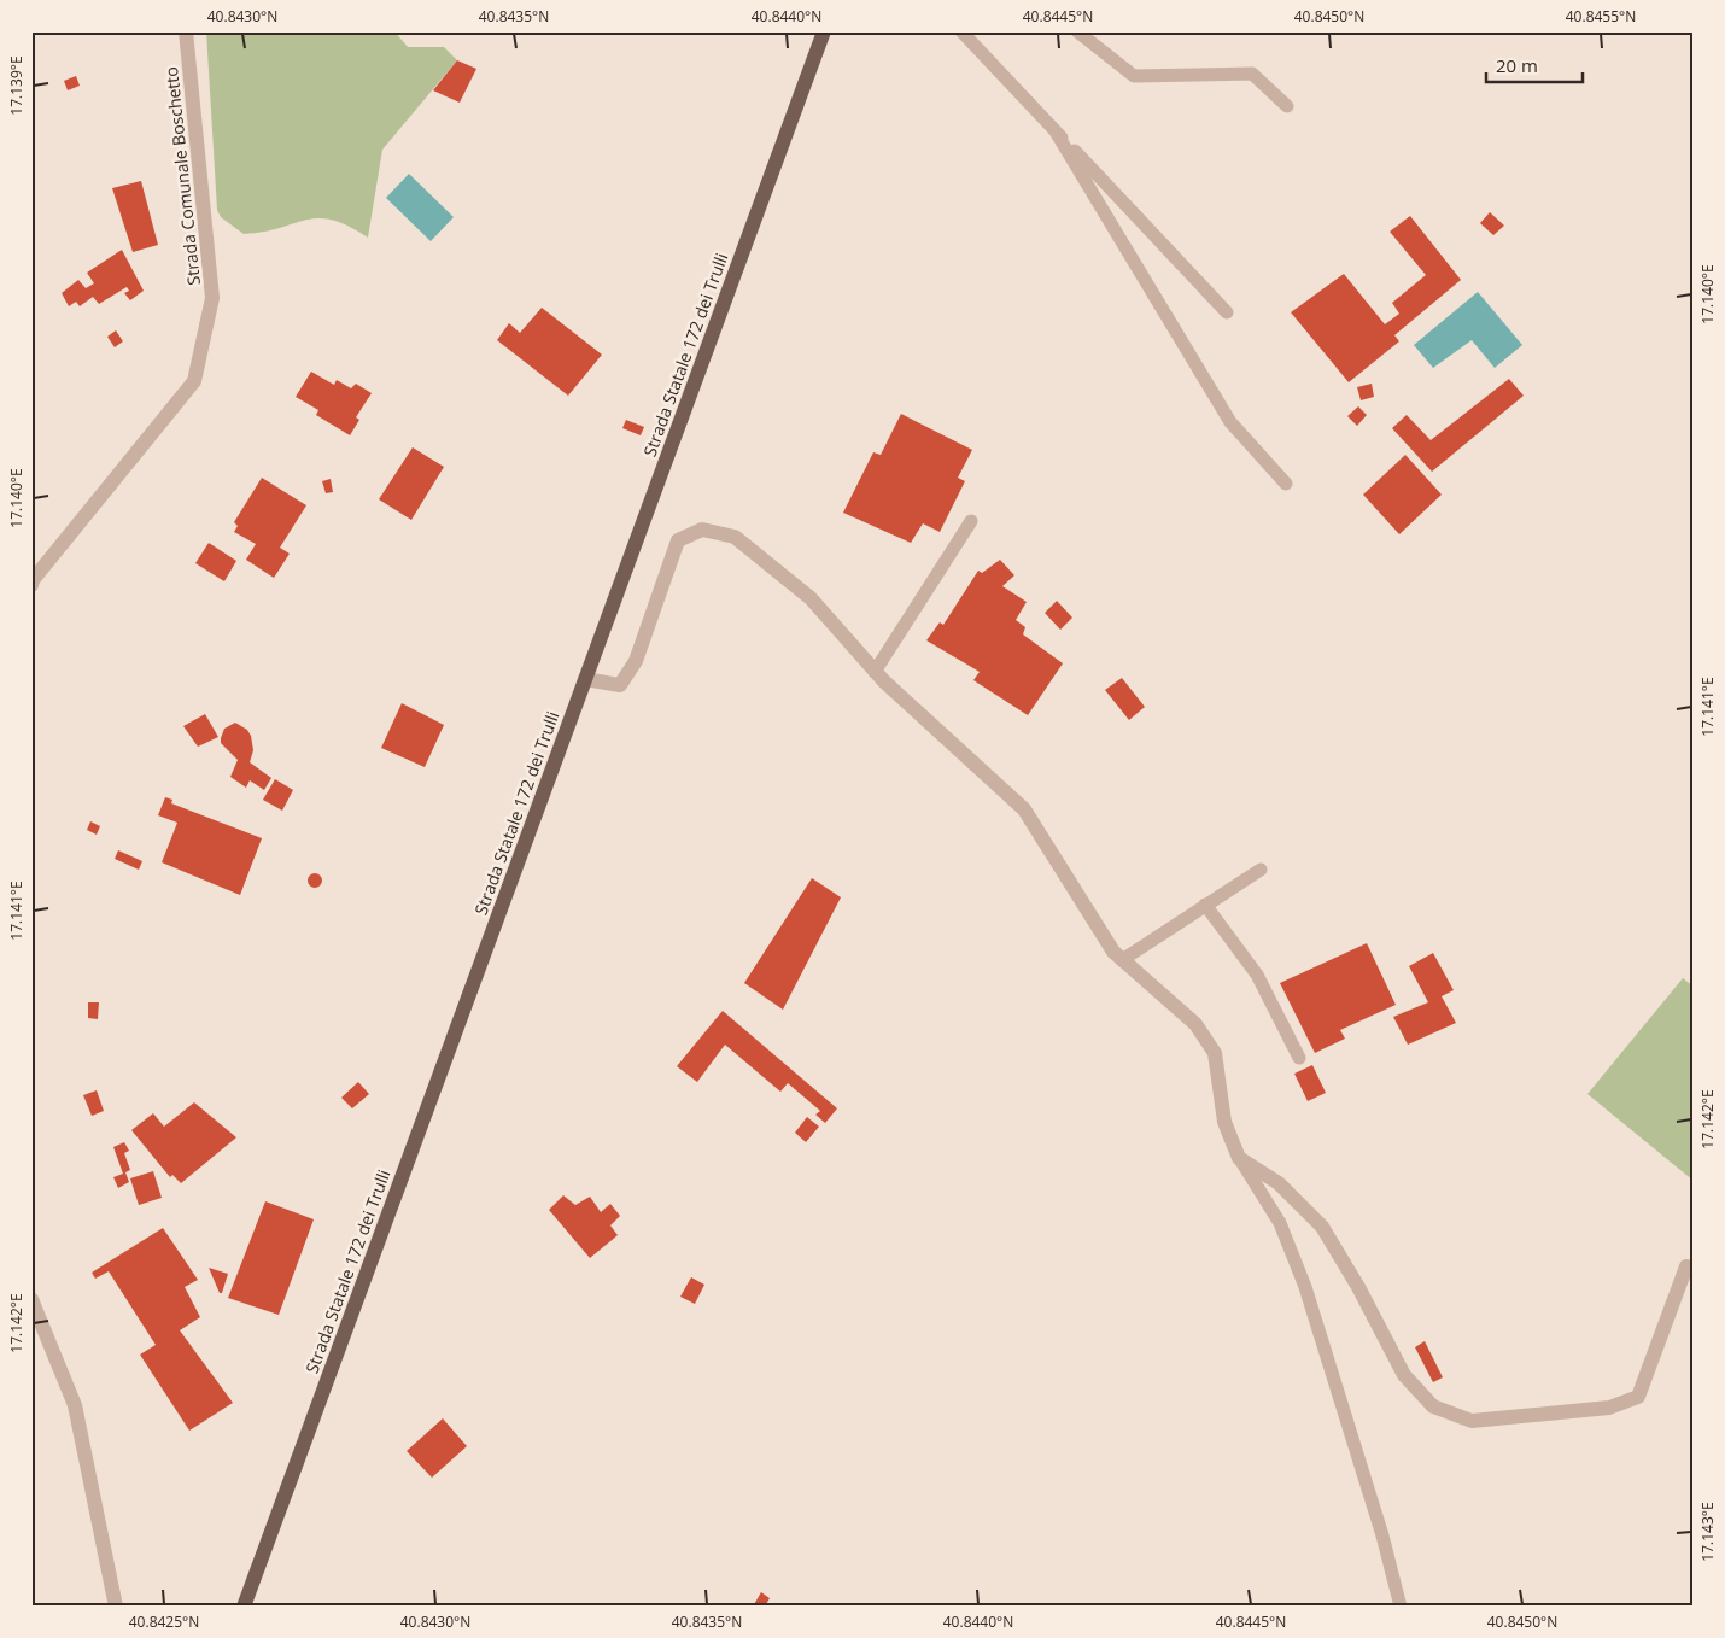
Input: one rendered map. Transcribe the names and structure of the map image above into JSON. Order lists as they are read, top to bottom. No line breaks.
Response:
{"streets":{"main road":["Strada Statale 172 dei Trulli"],"street":["Strada Comunale Boschetto"]},"scale_bar":"20 m","coordinates":["40.8430°N","40.8435°N","40.8440°N","40.8445°N","40.8450°N","40.8455°N","17.139°E","17.140°E","17.141°E","17.142°E","17.143°E","40.8425°N"]}
